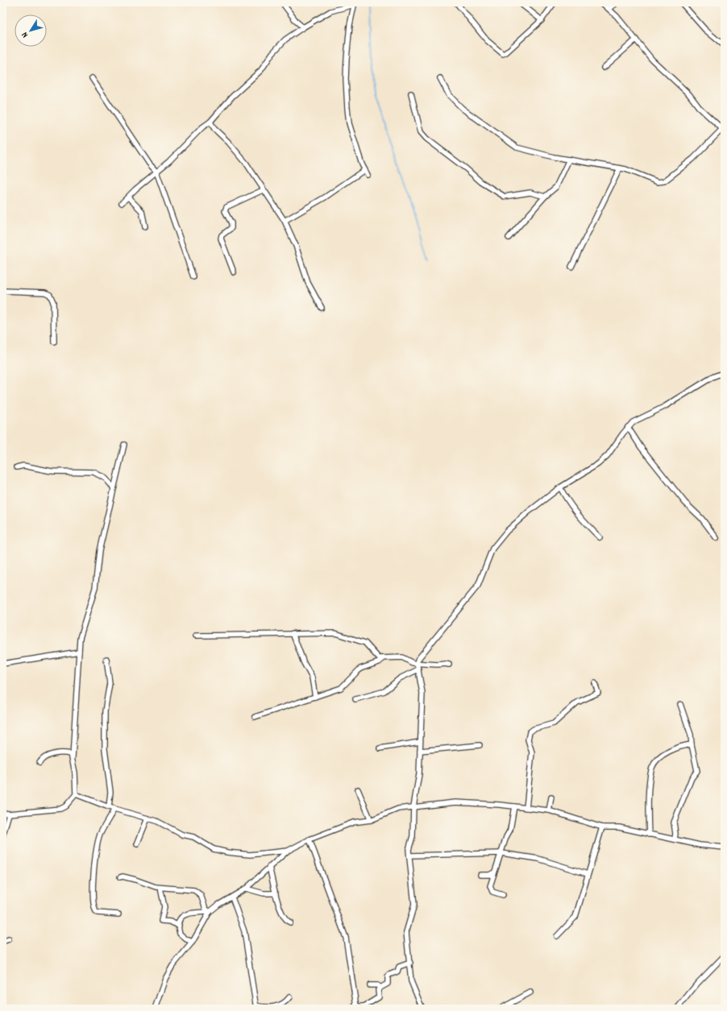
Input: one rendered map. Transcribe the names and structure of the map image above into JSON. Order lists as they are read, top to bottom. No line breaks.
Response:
{"north":"bottom left"}
